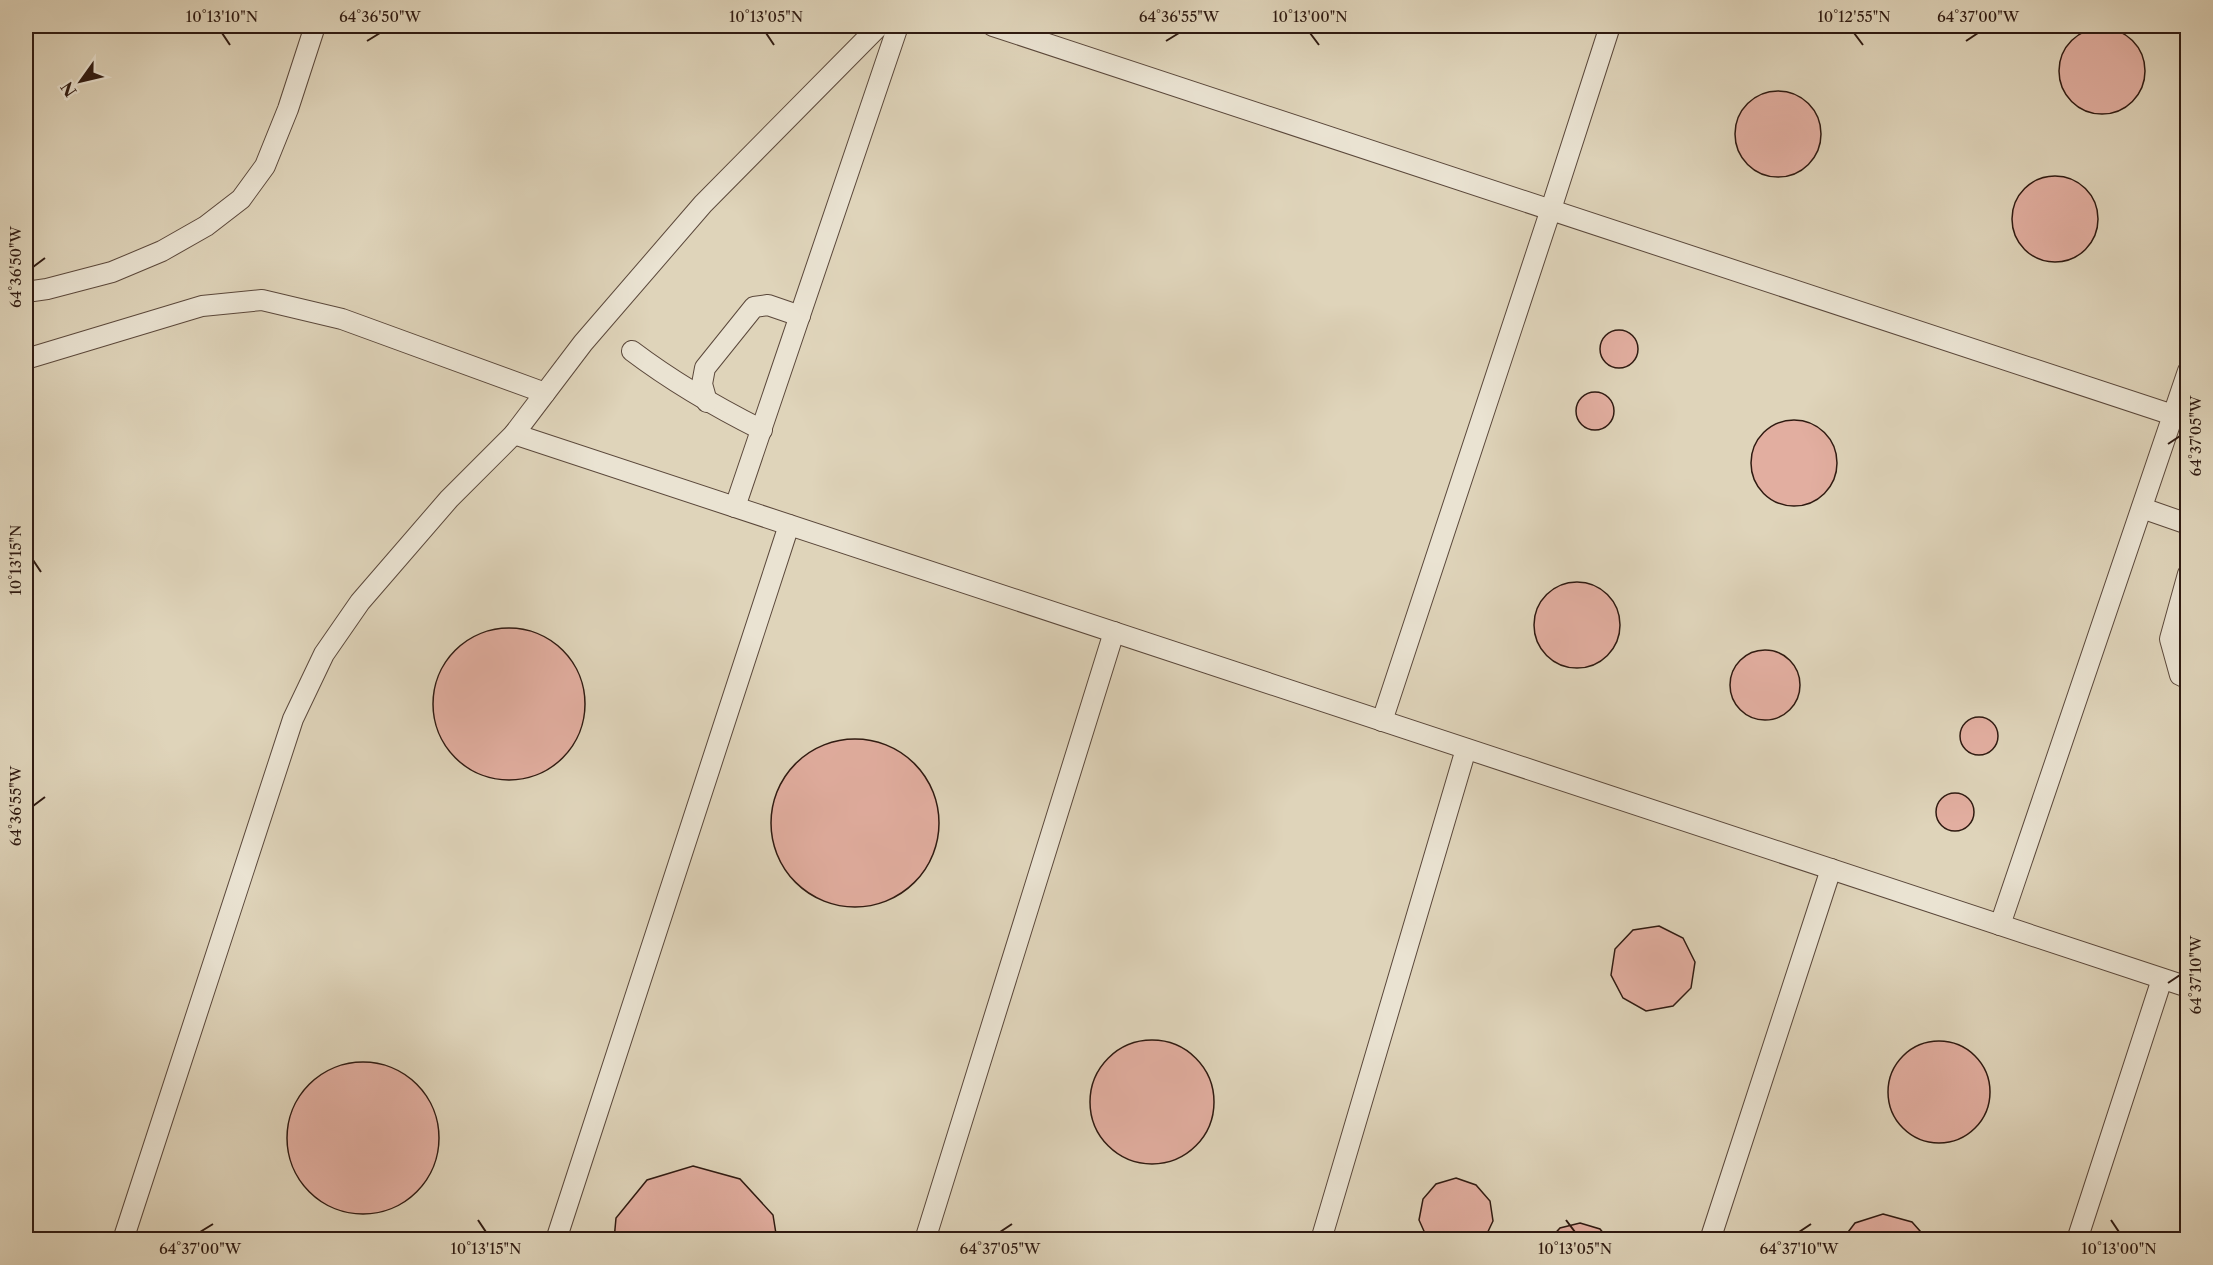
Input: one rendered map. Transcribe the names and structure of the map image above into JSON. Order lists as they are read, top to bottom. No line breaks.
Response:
{"north":"bottom left","coordinates":["10°13'10\"N","64°36'50\"W","10°13'05\"N","64°36'55\"W","10°13'00\"N","10°12'55\"N","64°37'00\"W","64°37'05\"W","10°13'15\"N","64°37'10\"W"]}
